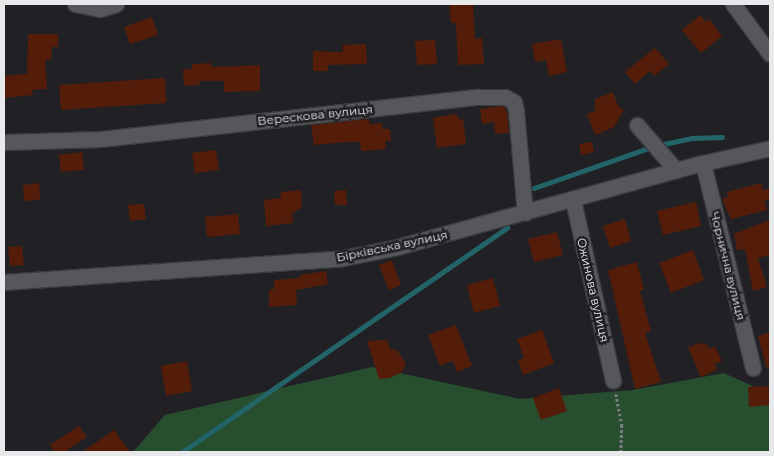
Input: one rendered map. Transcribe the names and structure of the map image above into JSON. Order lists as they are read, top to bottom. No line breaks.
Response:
{"streets":{"street":["Верескова вулиця","Бірківська вулиця","Чорнична вулиця","Ожинова вулиця"]},"crossings":[["Верескова вулиця","Бірківська вулиця"],["Бірківська вулиця","Чорнична вулиця"],["Бірківська вулиця","Ожинова вулиця"]]}
